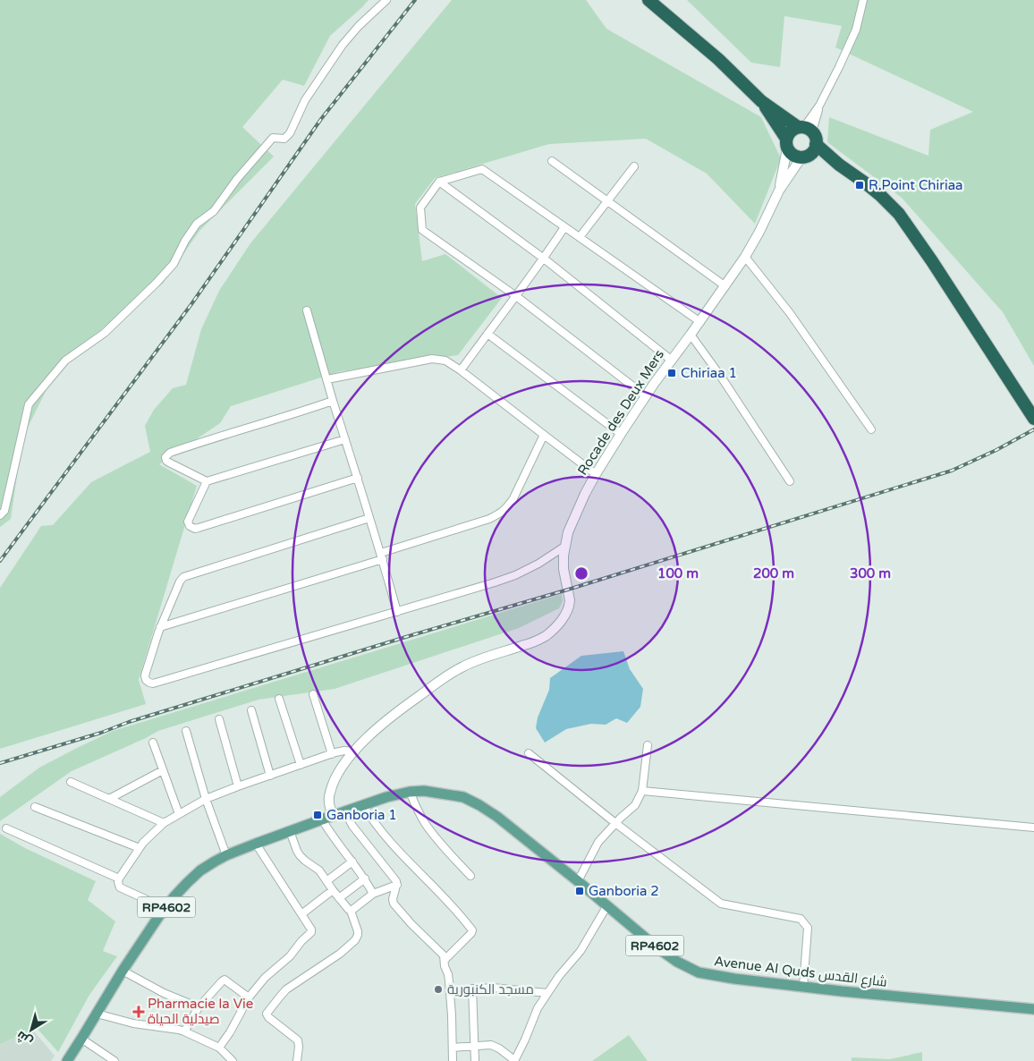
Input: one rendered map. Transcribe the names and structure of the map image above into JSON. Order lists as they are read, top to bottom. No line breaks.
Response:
{"streets":{"main road":["Rocade des Deux Mers","RP4602","Avenue Al Quds شارع القدس"]},"crossings":[["Rocade des Deux Mers","Avenue Al Quds شارع القدس"]],"places":{"transit":["R.Point Chiriaa","Chiriaa 1","Ganboria 1","Ganboria 2"],"other":["مسجد الكنبورية"],"health":["Pharmacie la Vie صيدلية الحياة"]},"north":"bottom left","rings":["100 m","200 m","300 m"]}
